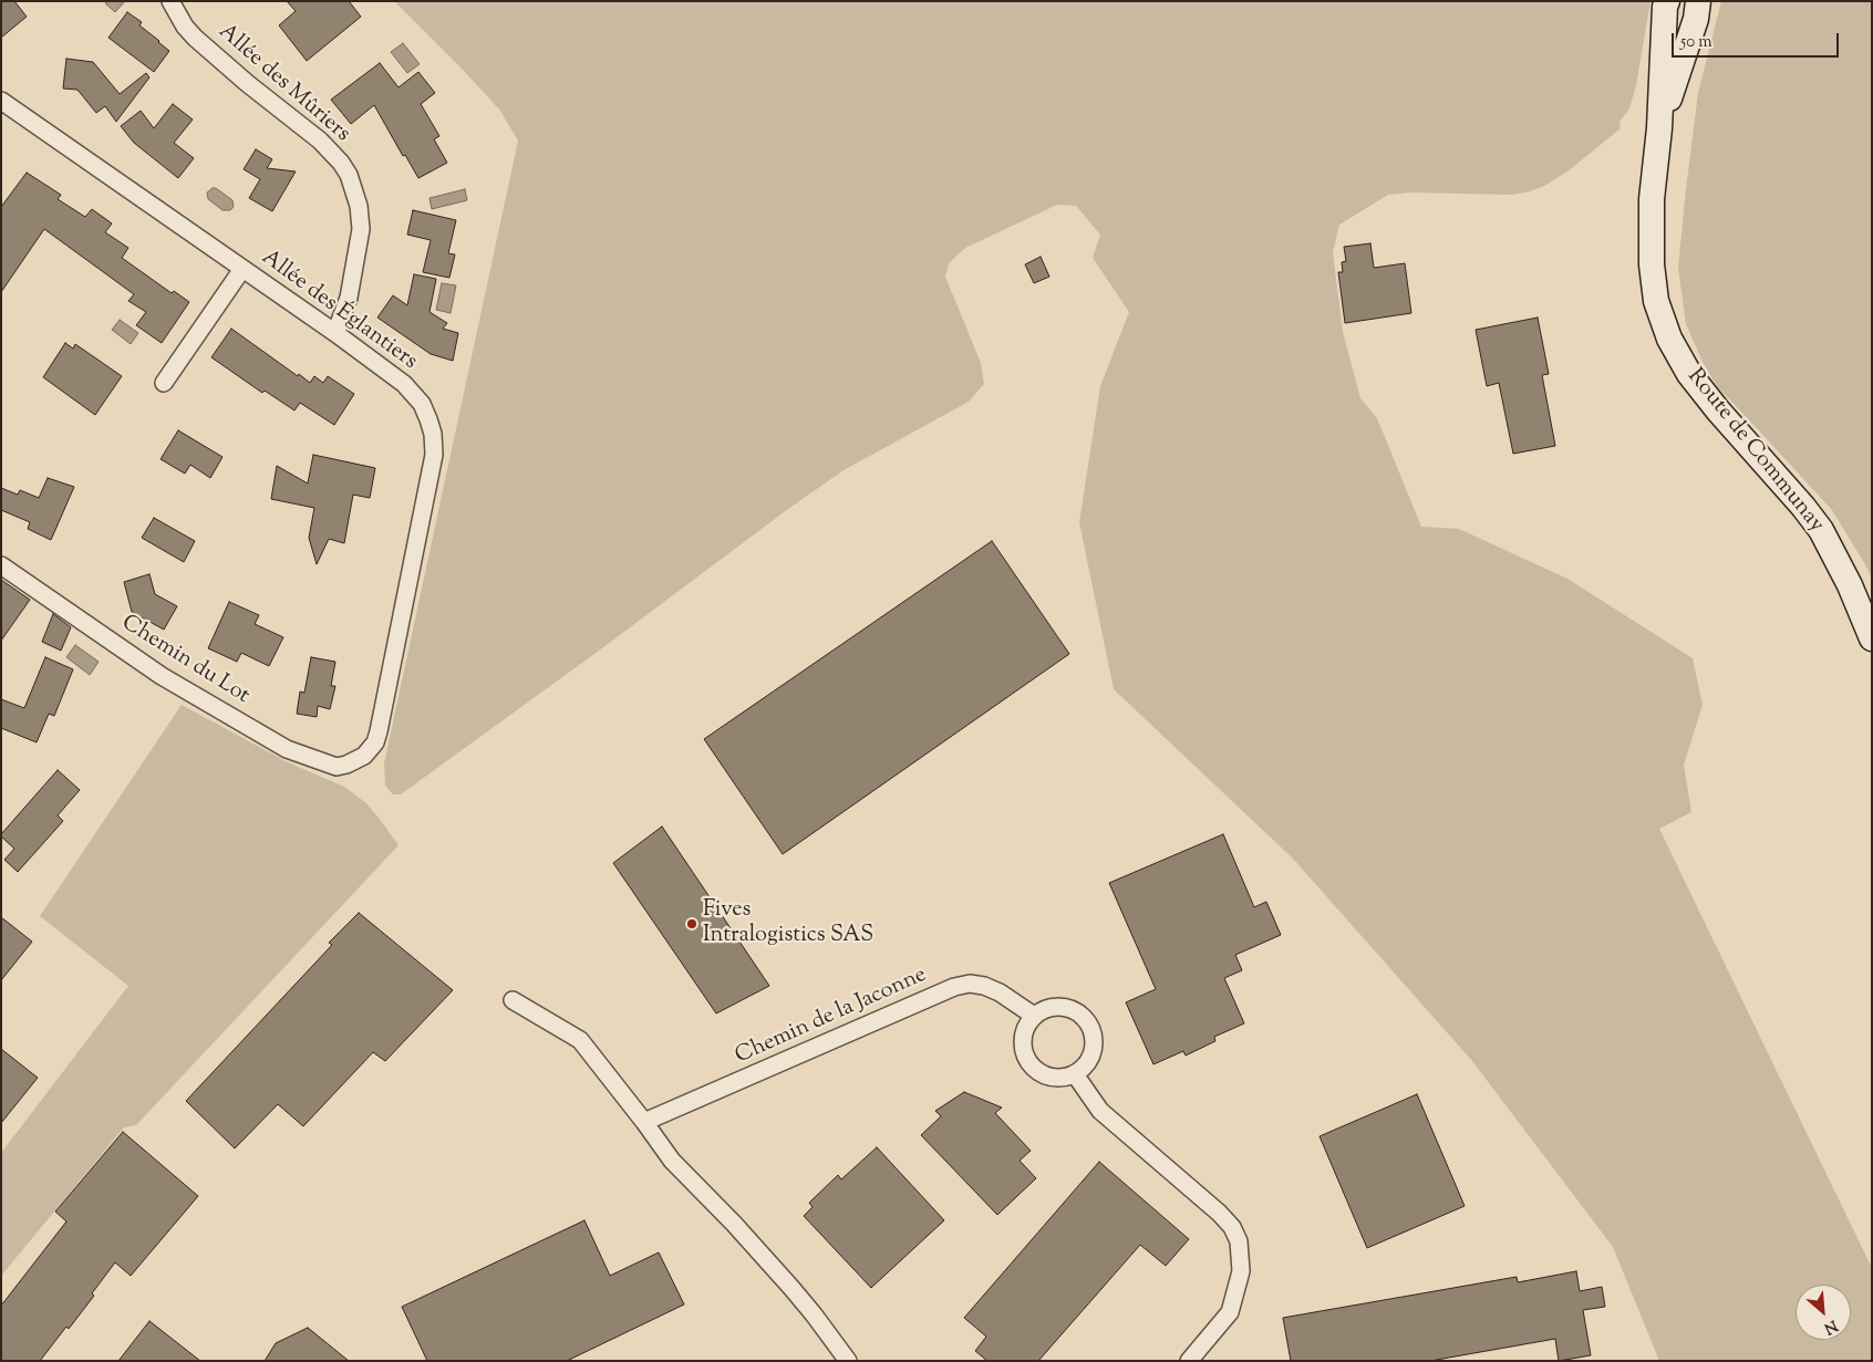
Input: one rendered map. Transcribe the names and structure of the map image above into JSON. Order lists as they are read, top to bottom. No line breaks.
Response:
{"streets":{"street":["Allée des Mûriers","Allée des Églantiers","Route de Communay","Chemin du Lot","Chemin de la Jaconne"]},"crossings":[["Allée des Mûriers","Allée des Églantiers"],["Allée des Églantiers","Chemin du Lot"]],"places":["Fives Intralogistics SAS"],"scale_bar":"50 m","north":"bottom right"}
